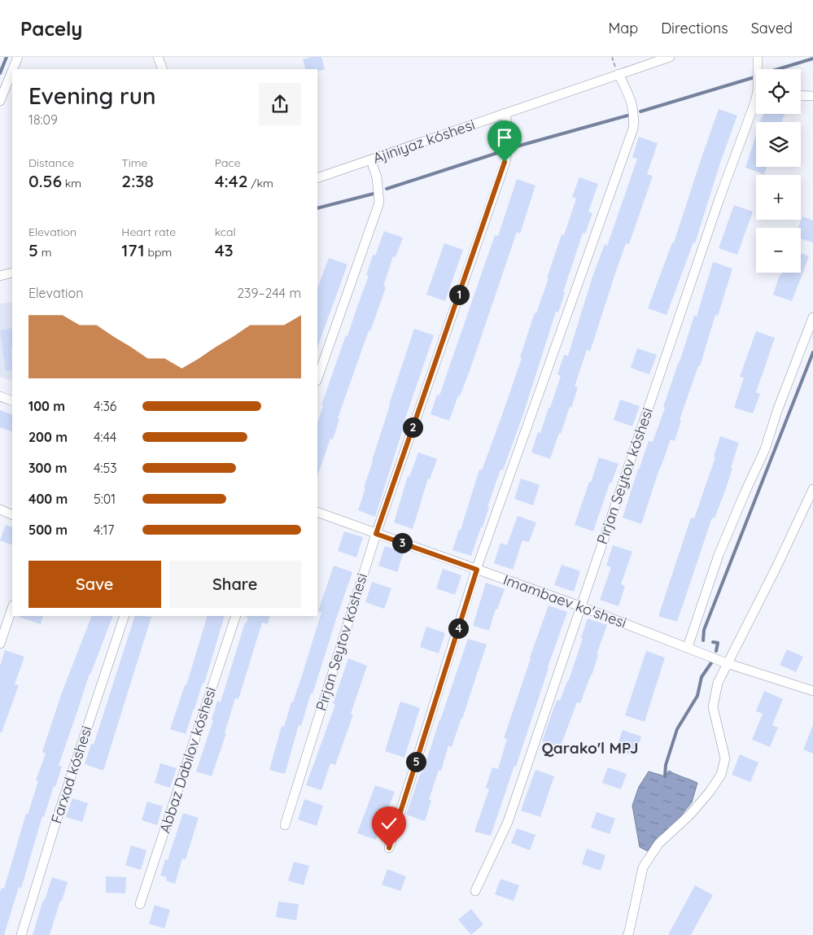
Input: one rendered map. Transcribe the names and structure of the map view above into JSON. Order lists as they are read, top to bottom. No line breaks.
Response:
{"streets":{"street":["Ajiniyaz kóshesi","Pırjan Seytov kóshesi","Imambaev ko'shesi","Abbaz Dabılov kóshesi","Farxad kóshesi"]},"crossings":[["Ajiniyaz kóshesi","Pırjan Seytov kóshesi"],["Pırjan Seytov kóshesi","Imambaev ko'shesi"]],"districts":["Qarako'l MPJ"],"page":{"header":"Pacely","nav":["Map","Directions","Saved"],"map_buttons":["+","−"],"heading":["Evening run","18:09"],"stats":[["Distance","0.56 km"],["Time","2:38"],["Pace","4:42 /km"],["Elevation","5 m"],["Heart rate","171 bpm"],["kcal","43"]],"chart":["Elevation","239–244 m"],"pins":["1","2","3","4","5"],"list":[{"name":"100 m","note":"4:36"},{"name":"200 m","note":"4:44"},{"name":"300 m","note":"4:53"},{"name":"400 m","note":"5:01"},{"name":"500 m","note":"4:17"}],"buttons":["Save","Share"]}}
